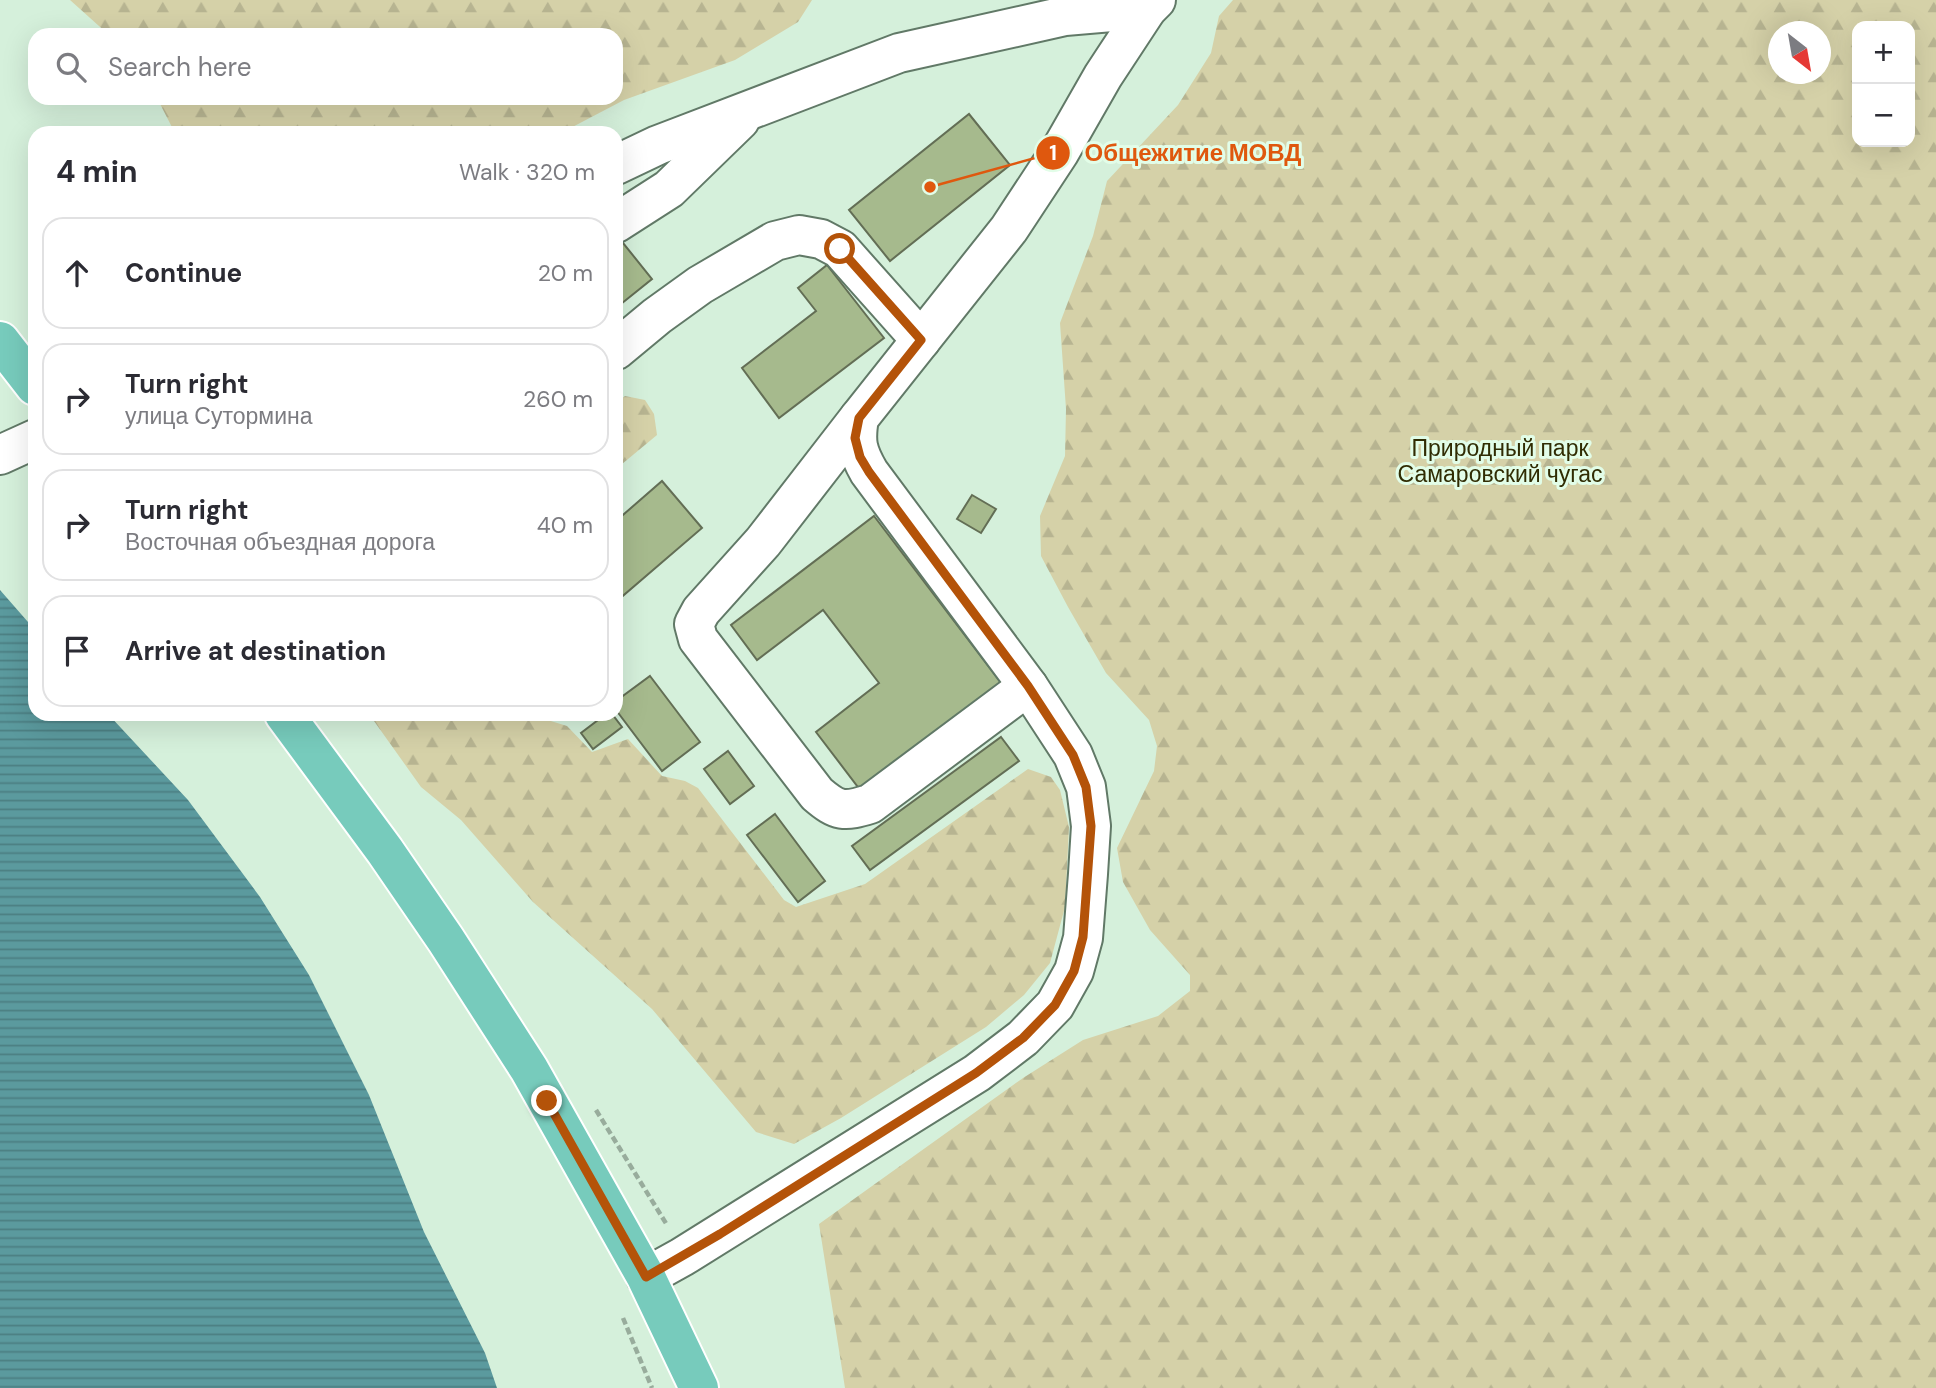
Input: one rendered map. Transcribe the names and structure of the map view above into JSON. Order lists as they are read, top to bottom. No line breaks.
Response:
{"parks":["Природный парк Самаровский чугас"],"places":["Общежитие МОВД"],"north":"bottom right","page":{"map_buttons":["+","−"],"search":"Search here","heading":["4 min","Walk · 320 m"],"list":[["Continue","20 m"],["Turn right","улица Сутормина","260 m"],["Turn right","Восточная объездная дорога","40 m"],"Arrive at destination"]}}
